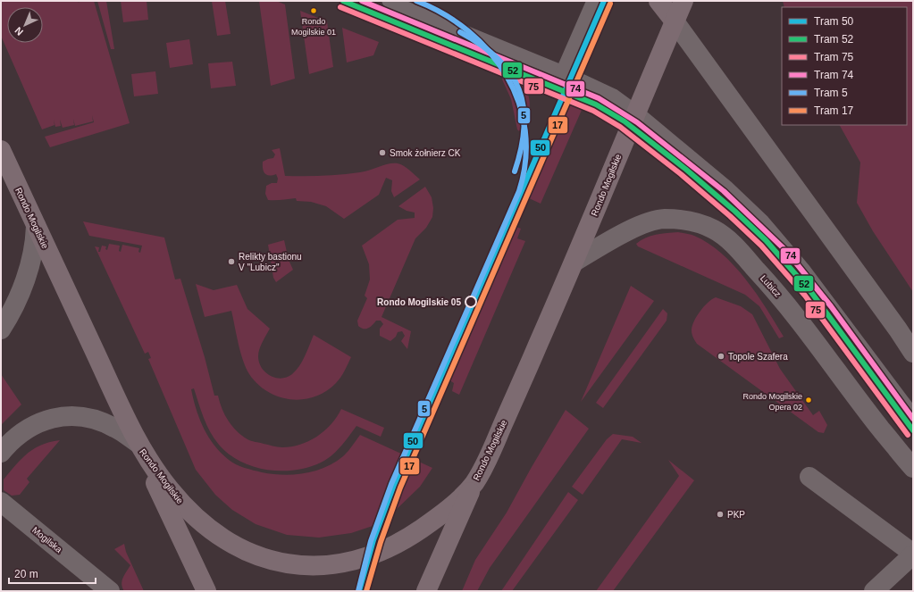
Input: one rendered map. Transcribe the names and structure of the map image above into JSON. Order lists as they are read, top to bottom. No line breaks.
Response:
{"streets":{"main road":["Rondo Mogilskie"],"street":["Lubicz","Mogilska"]},"crossings":[["Rondo Mogilskie","Lubicz"]],"places":["Rondo Mogilskie 01","Smok żołnierz CK","Relikty bastionu V \"Lubicz\"","Rondo Mogilskie 05","Topole Szafera","Rondo Mogilskie Opera 02","PKP"],"lines":["tram line 50","tram line 52","tram line 74","tram line 5","tram line 17","tram line 75"],"legend":["Tram 50","Tram 52","Tram 75","Tram 74","Tram 5","Tram 17"],"scale_bar":"20 m","north":"bottom left"}
